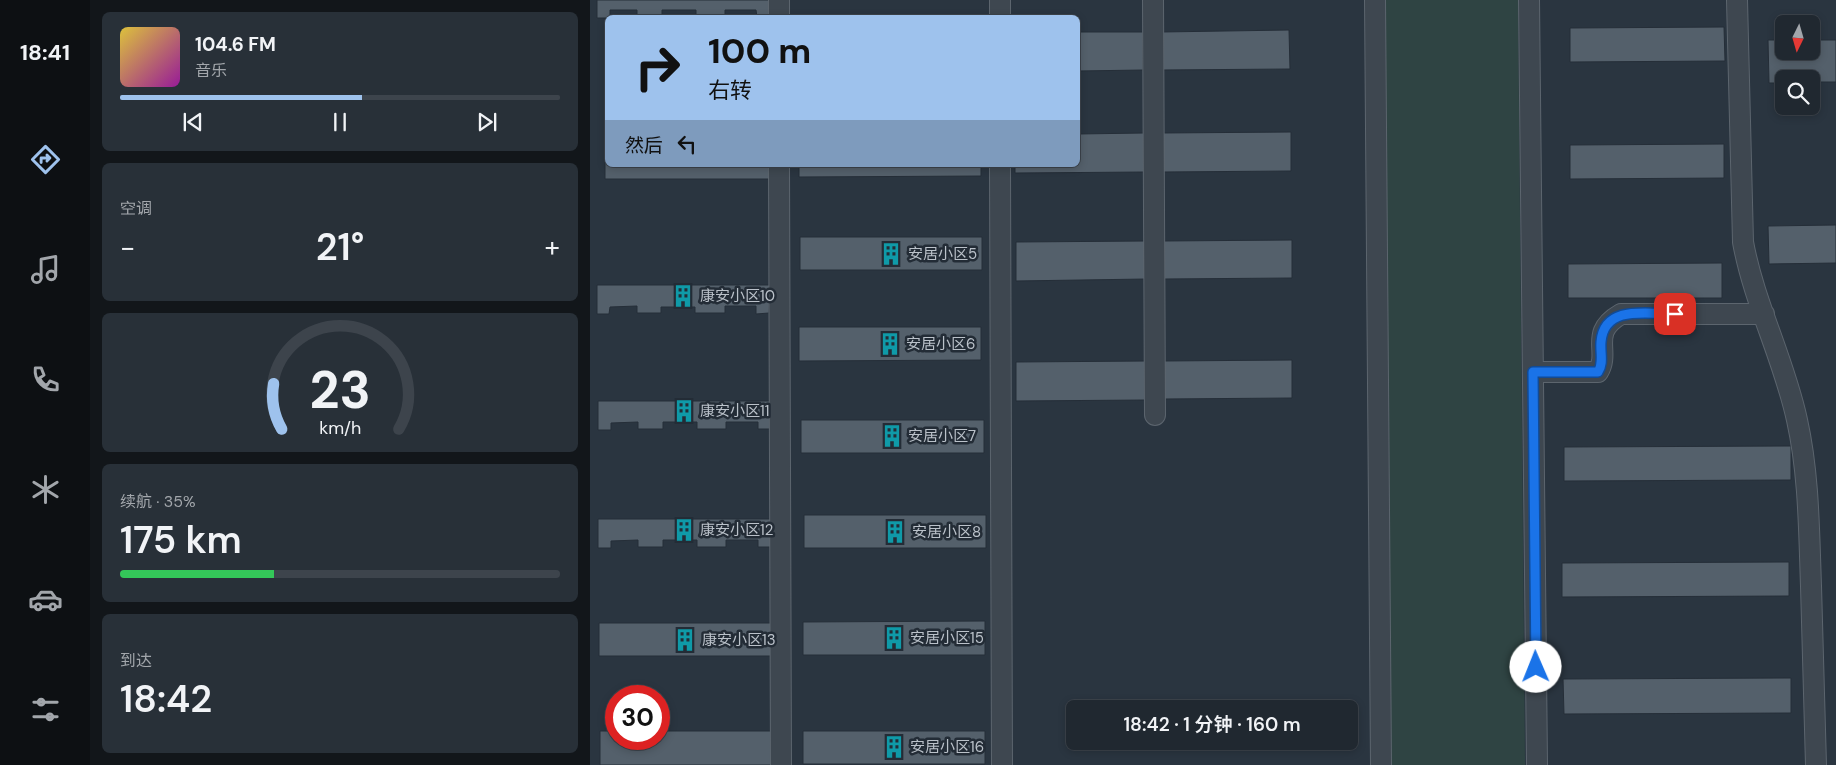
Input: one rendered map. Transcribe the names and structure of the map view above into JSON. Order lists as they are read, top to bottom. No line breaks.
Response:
{"places":{"building":["安居小区5","康安小区10","安居小区6","康安小区11","安居小区7","康安小区12","安居小区8","安居小区15","康安小区13","安居小区16"]},"north":"bottom","page":{"tabs":"18:41","turn":["100 m","右转"],"song":["104.6 FM","音乐"],"then":"然后","tile":["空调",["续航 · 35%","175 km"],["到达","18:42"]],"heat":["−","21°","+"],"limit":"30","trip":"18:42 · 1 分钟 · 160 m","gauge":["23","km/h"]}}
